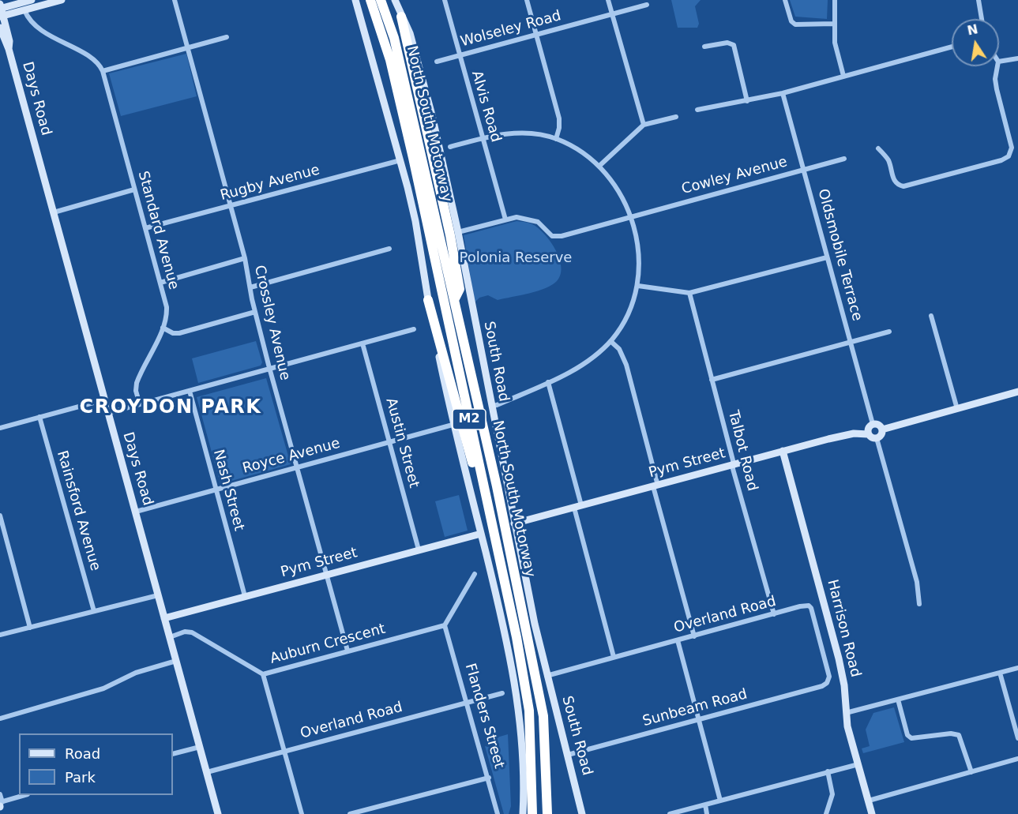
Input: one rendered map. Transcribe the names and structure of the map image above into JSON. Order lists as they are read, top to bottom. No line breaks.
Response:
{"streets":{"highway":["North South Motorway","M2"],"main road":["Days Road","South Road","Pym Street","Harrison Road"],"street":["Wolseley Road","Alvis Road","Cowley Avenue","Rugby Avenue","Standard Avenue","Oldsmobile Terrace","Crossley Avenue","Austin Street","Talbot Road","Royce Avenue","Nash Street","Rainsford Avenue","Overland Road","Auburn Crescent","Sunbeam Road","Flanders Street"]},"crossings":[["Wolseley Road","Alvis Road"],["Days Road","Royce Avenue"],["Days Road","Pym Street"],["Days Road","Overland Road"],["Days Road","Auburn Crescent"],["Alvis Road","Cowley Avenue"],["Cowley Avenue","Oldsmobile Terrace"],["Rugby Avenue","Standard Avenue"],["Rugby Avenue","Crossley Avenue"],["Oldsmobile Terrace","Pym Street"],["Crossley Avenue","Royce Avenue"],["Crossley Avenue","Pym Street"],["Crossley Avenue","Auburn Crescent"],["South Road","Pym Street"],["South Road","Overland Road"],["South Road","Sunbeam Road"],["Austin Street","Royce Avenue"],["Austin Street","Pym Street"],["Talbot Road","Pym Street"],["Talbot Road","Overland Road"],["Royce Avenue","Nash Street"],["Pym Street","Nash Street"],["Pym Street","Harrison Road"],["Overland Road","Sunbeam Road"],["Overland Road","Flanders Street"],["Auburn Crescent","Flanders Street"]],"districts":["CROYDON PARK"],"parks":["Polonia Reserve"],"legend":["Road","Park"],"north":"top"}
